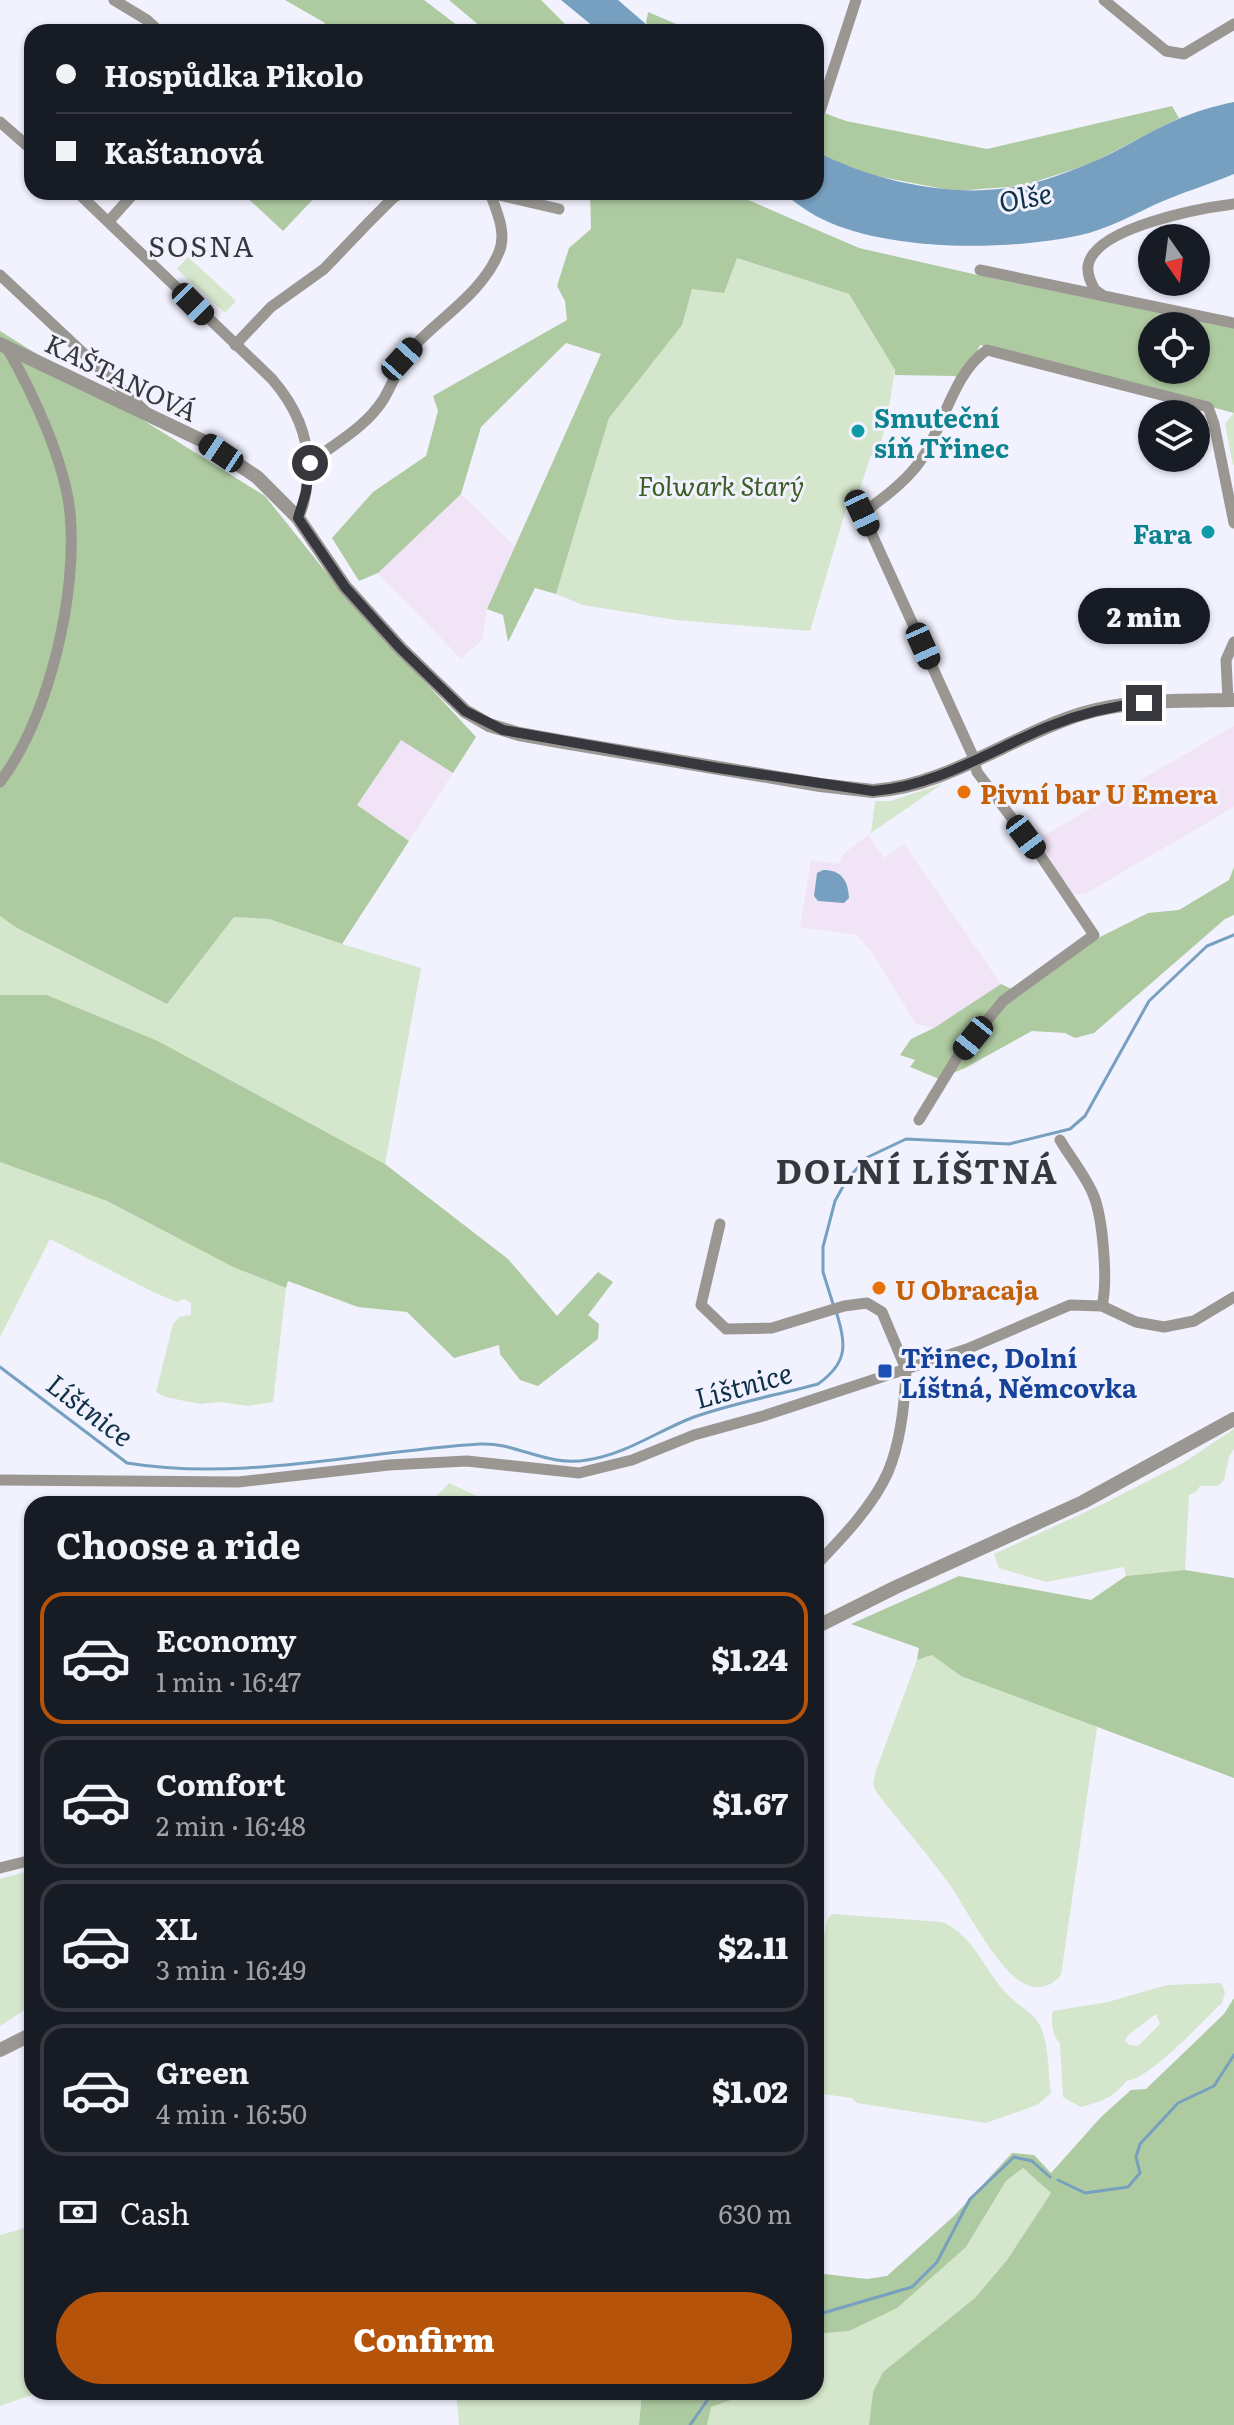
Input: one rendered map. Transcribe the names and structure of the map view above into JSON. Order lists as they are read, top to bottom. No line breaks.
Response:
{"streets":{"street":["KAŠTANOVÁ"]},"districts":["SOSNA","DOLNÍ LÍŠTNÁ"],"water":["Olše","Líštnice"],"parks":["Folwark Starý"],"places":{"other":["Smuteční síň Třinec","Fara","Pivní bar U Emera","U Obracaja"],"transit":["Třinec, Dolní Líštná, Němcovka"]},"north":"bottom","page":{"banner":["Hospůdka Pikolo","Kaštanová"],"bubble":"2 min","heading":"Choose a ride","list":[{"name":"Economy","note":"1 min · 16:47","value":"$1.24"},{"name":"Comfort","note":"2 min · 16:48","value":"$1.67"},{"name":"XL","note":"3 min · 16:49","value":"$2.11"},{"name":"Green","note":"4 min · 16:50","value":"$1.02"}],"pay":["Cash","630 m"],"buttons":"Confirm"}}
